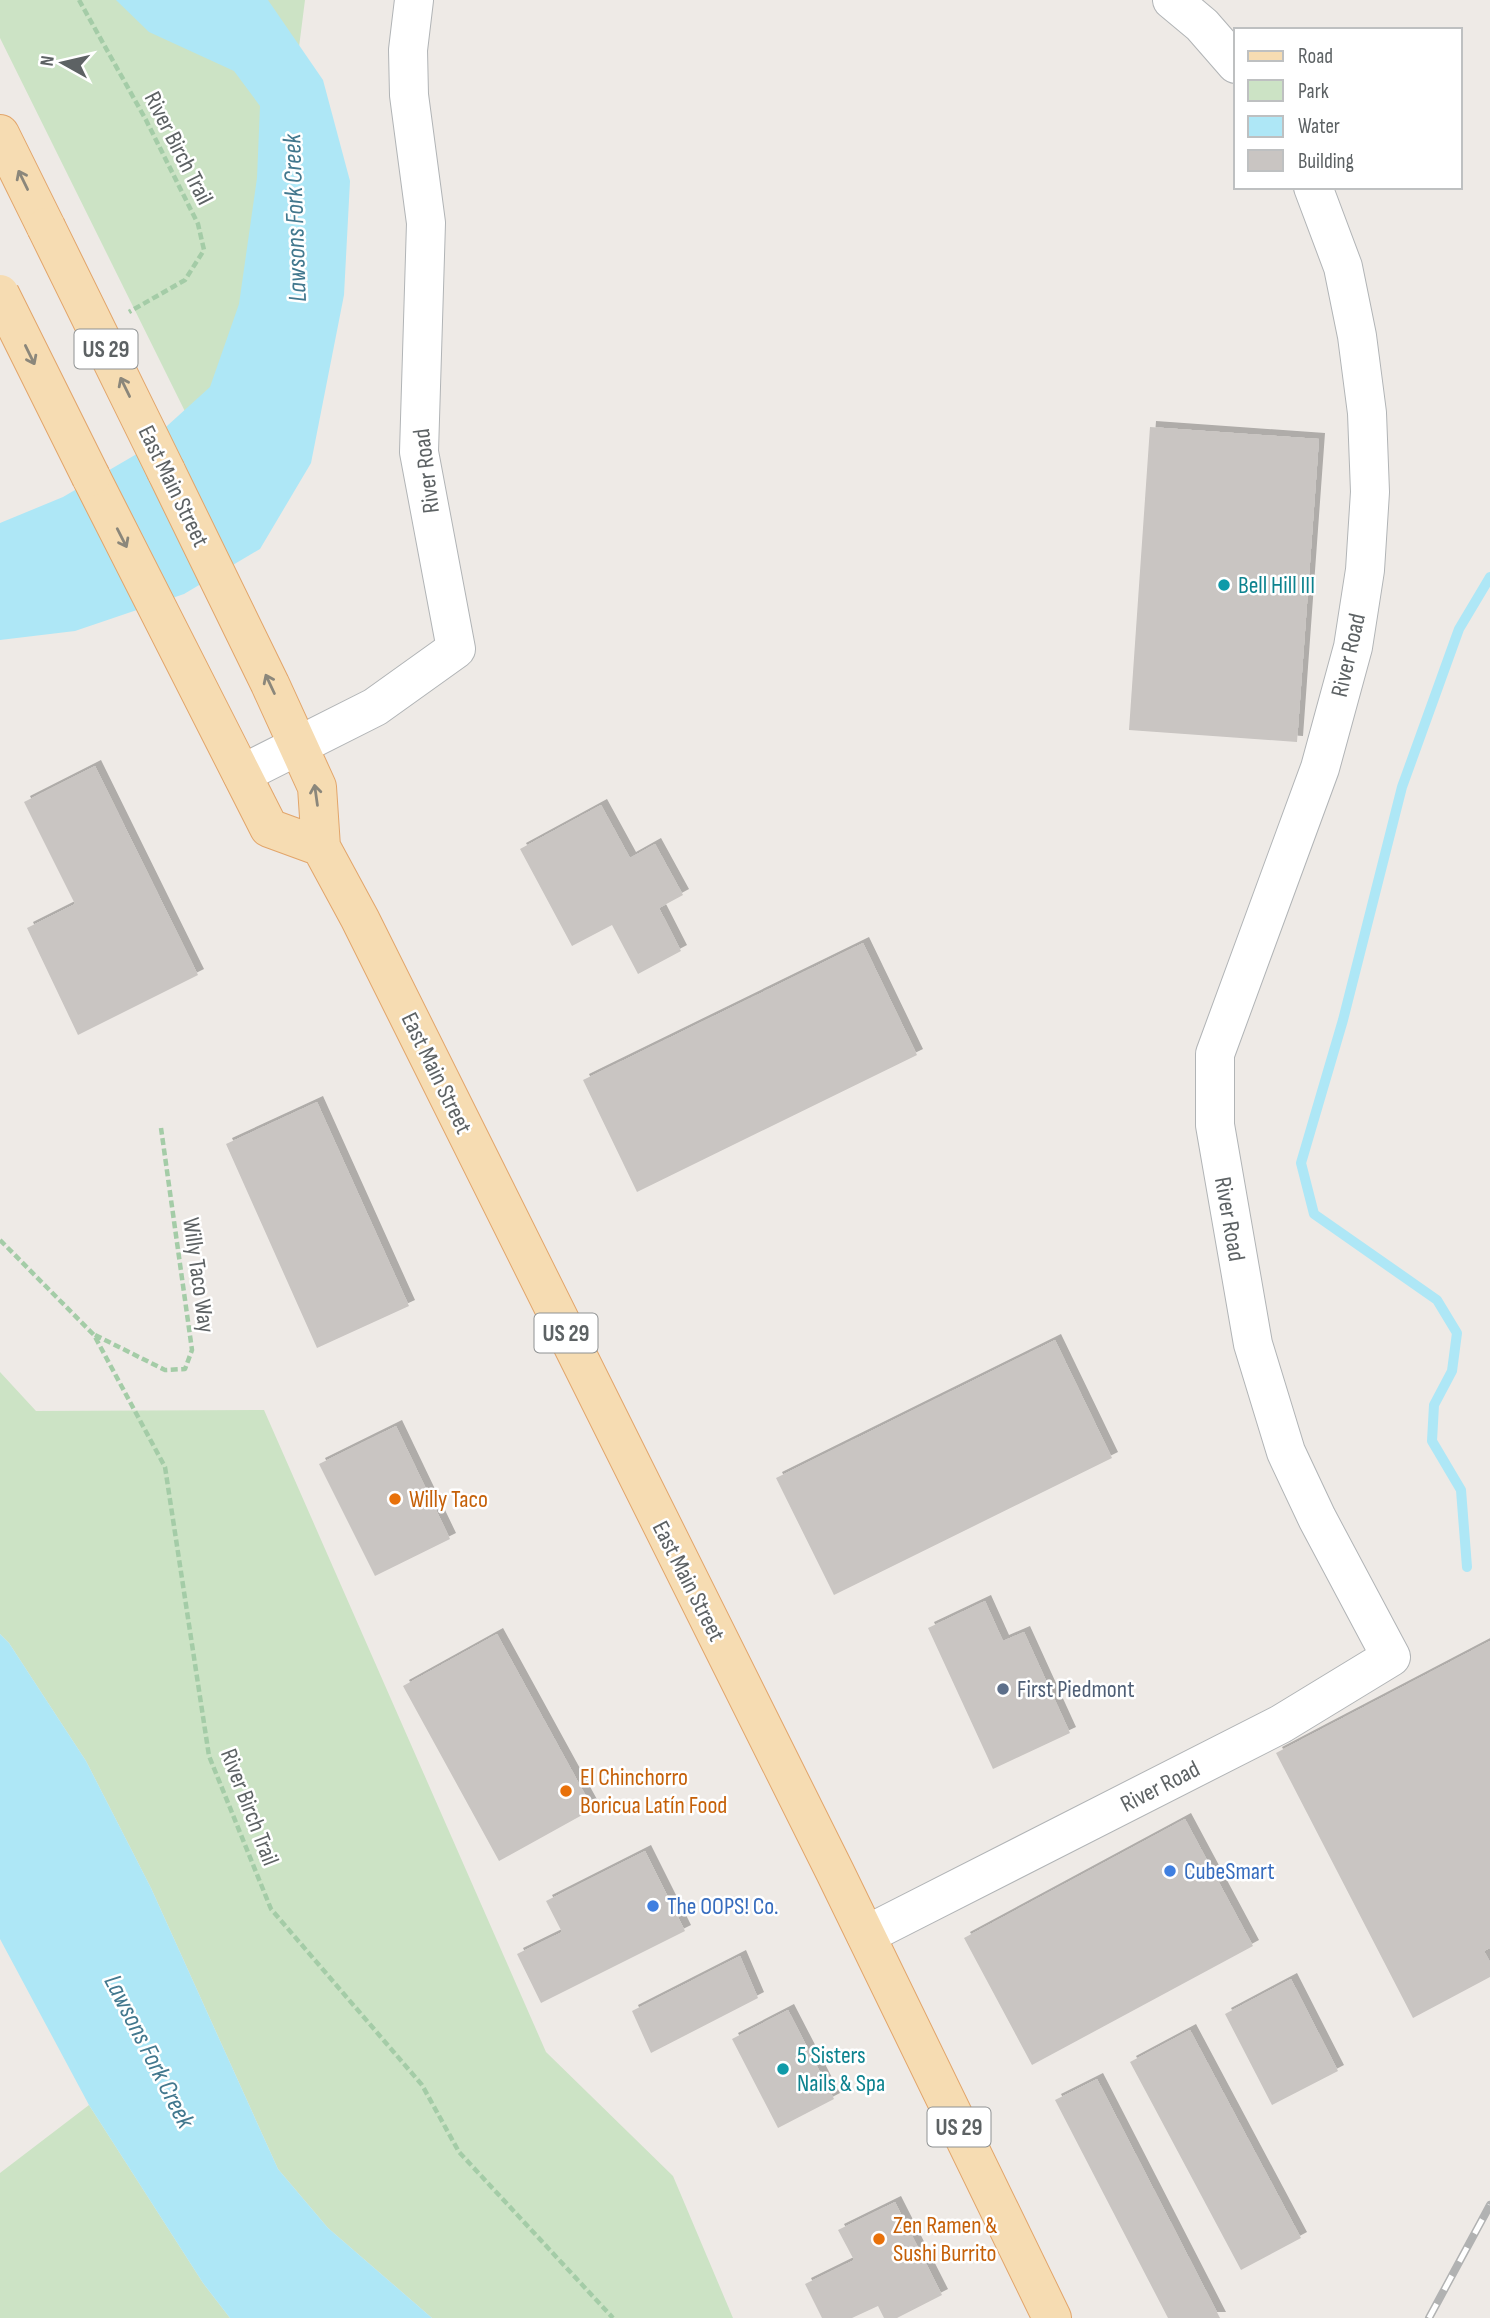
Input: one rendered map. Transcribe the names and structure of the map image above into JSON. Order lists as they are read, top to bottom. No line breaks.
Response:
{"streets":{"main road":["US 29","East Main Street"],"street":["River Road"],"path":["River Birch Trail","Willy Taco Way"]},"crossings":[["River Birch Trail","Willy Taco Way"],["US 29","River Road"],["US 29","East Main Street"],["River Road","East Main Street"]],"water":["Lawsons Fork Creek"],"places":["Bell Hill III","Willy Taco","First Piedmont","El Chinchorro Boricua Latín Food","CubeSmart","The OOPS! Co.","5 Sisters Nails & Spa","Zen Ramen & Sushi Burrito"],"legend":["Road","Park","Water","Building"],"north":"left"}
